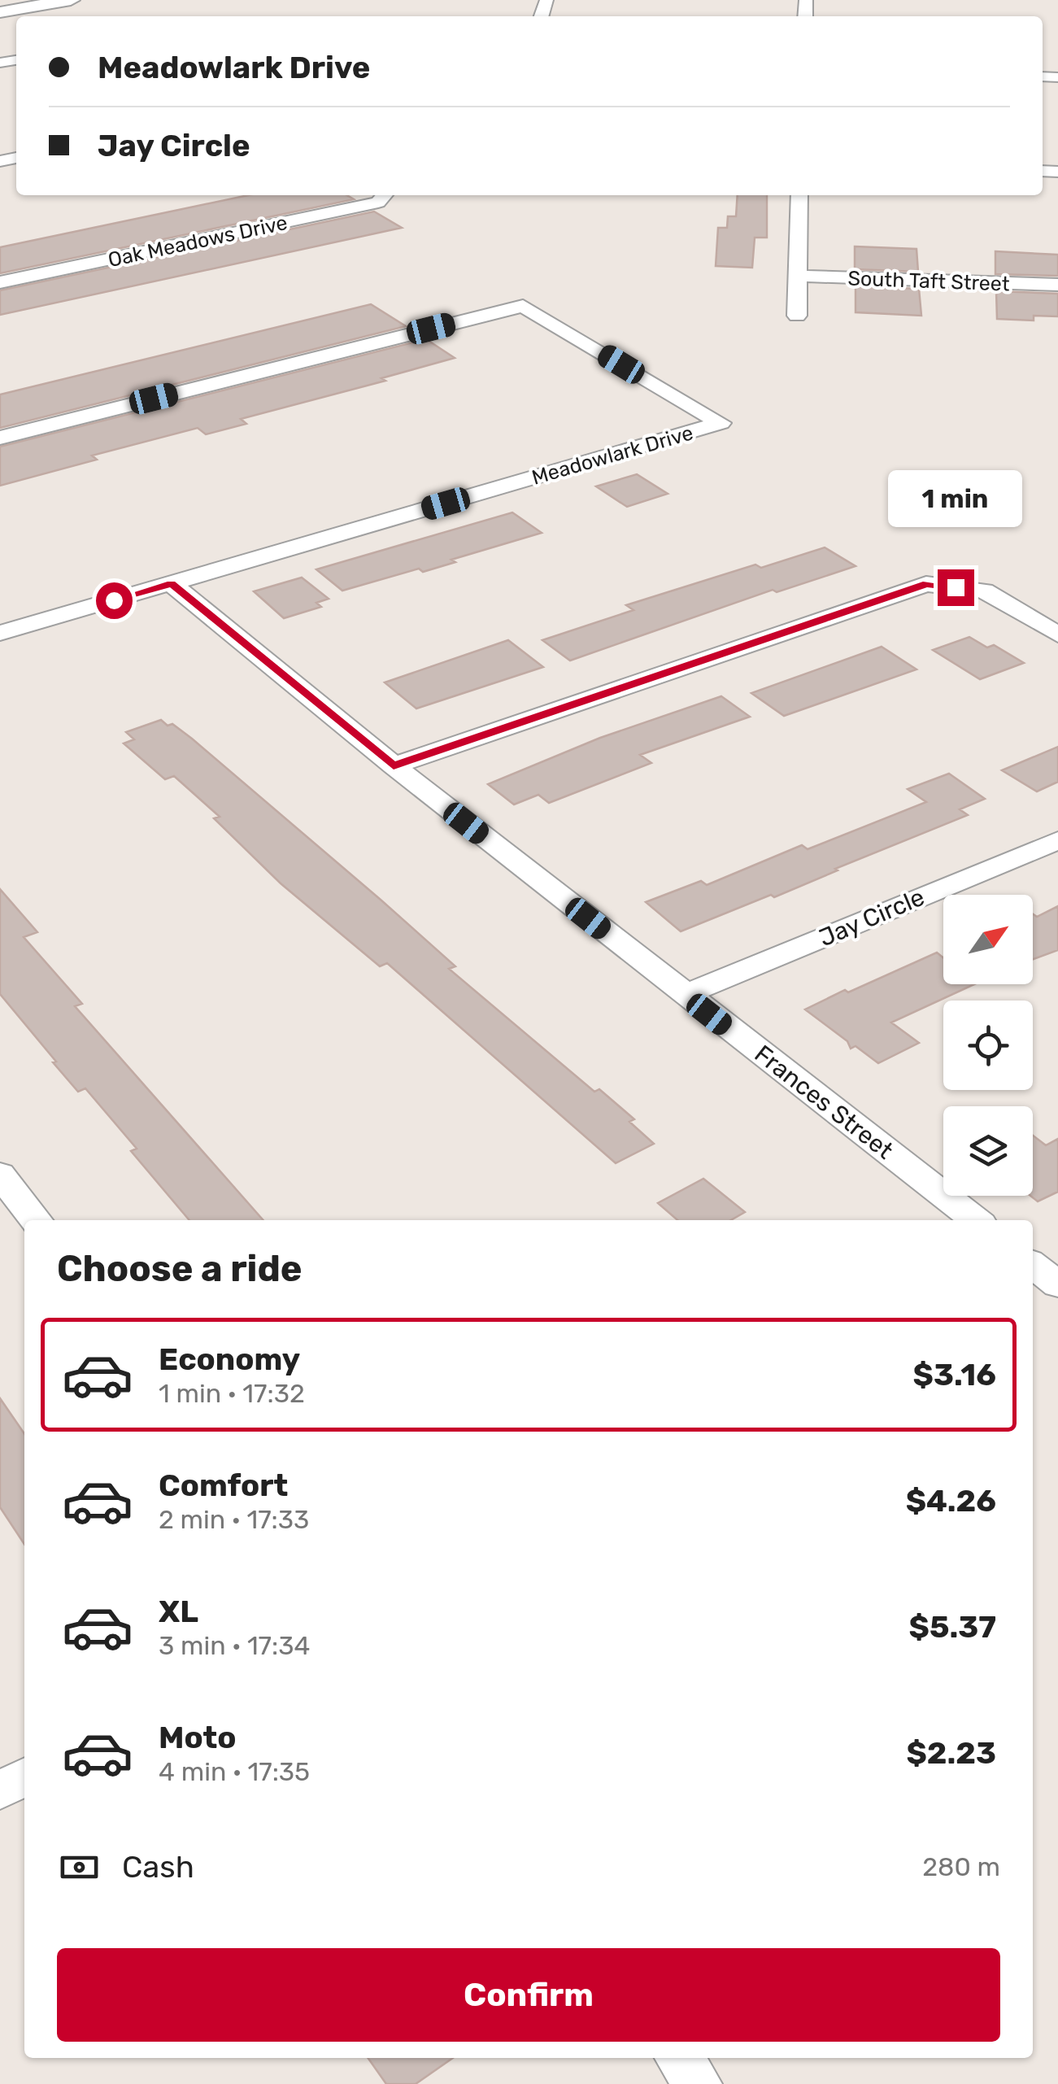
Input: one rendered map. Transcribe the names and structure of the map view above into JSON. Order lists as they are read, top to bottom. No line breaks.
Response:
{"streets":{"street":["Oak Meadows Drive","South Taft Street","Meadowlark Drive","Jay Circle","Frances Street"]},"crossings":[["Meadowlark Drive","Frances Street"],["Jay Circle","Frances Street"]],"north":"top right","page":{"banner":["Meadowlark Drive","Jay Circle"],"bubble":"1 min","heading":"Choose a ride","list":[{"name":"Economy","note":"1 min · 17:32","value":"$3.16"},{"name":"Comfort","note":"2 min · 17:33","value":"$4.26"},{"name":"XL","note":"3 min · 17:34","value":"$5.37"},{"name":"Moto","note":"4 min · 17:35","value":"$2.23"}],"pay":["Cash","280 m"],"buttons":"Confirm"}}
